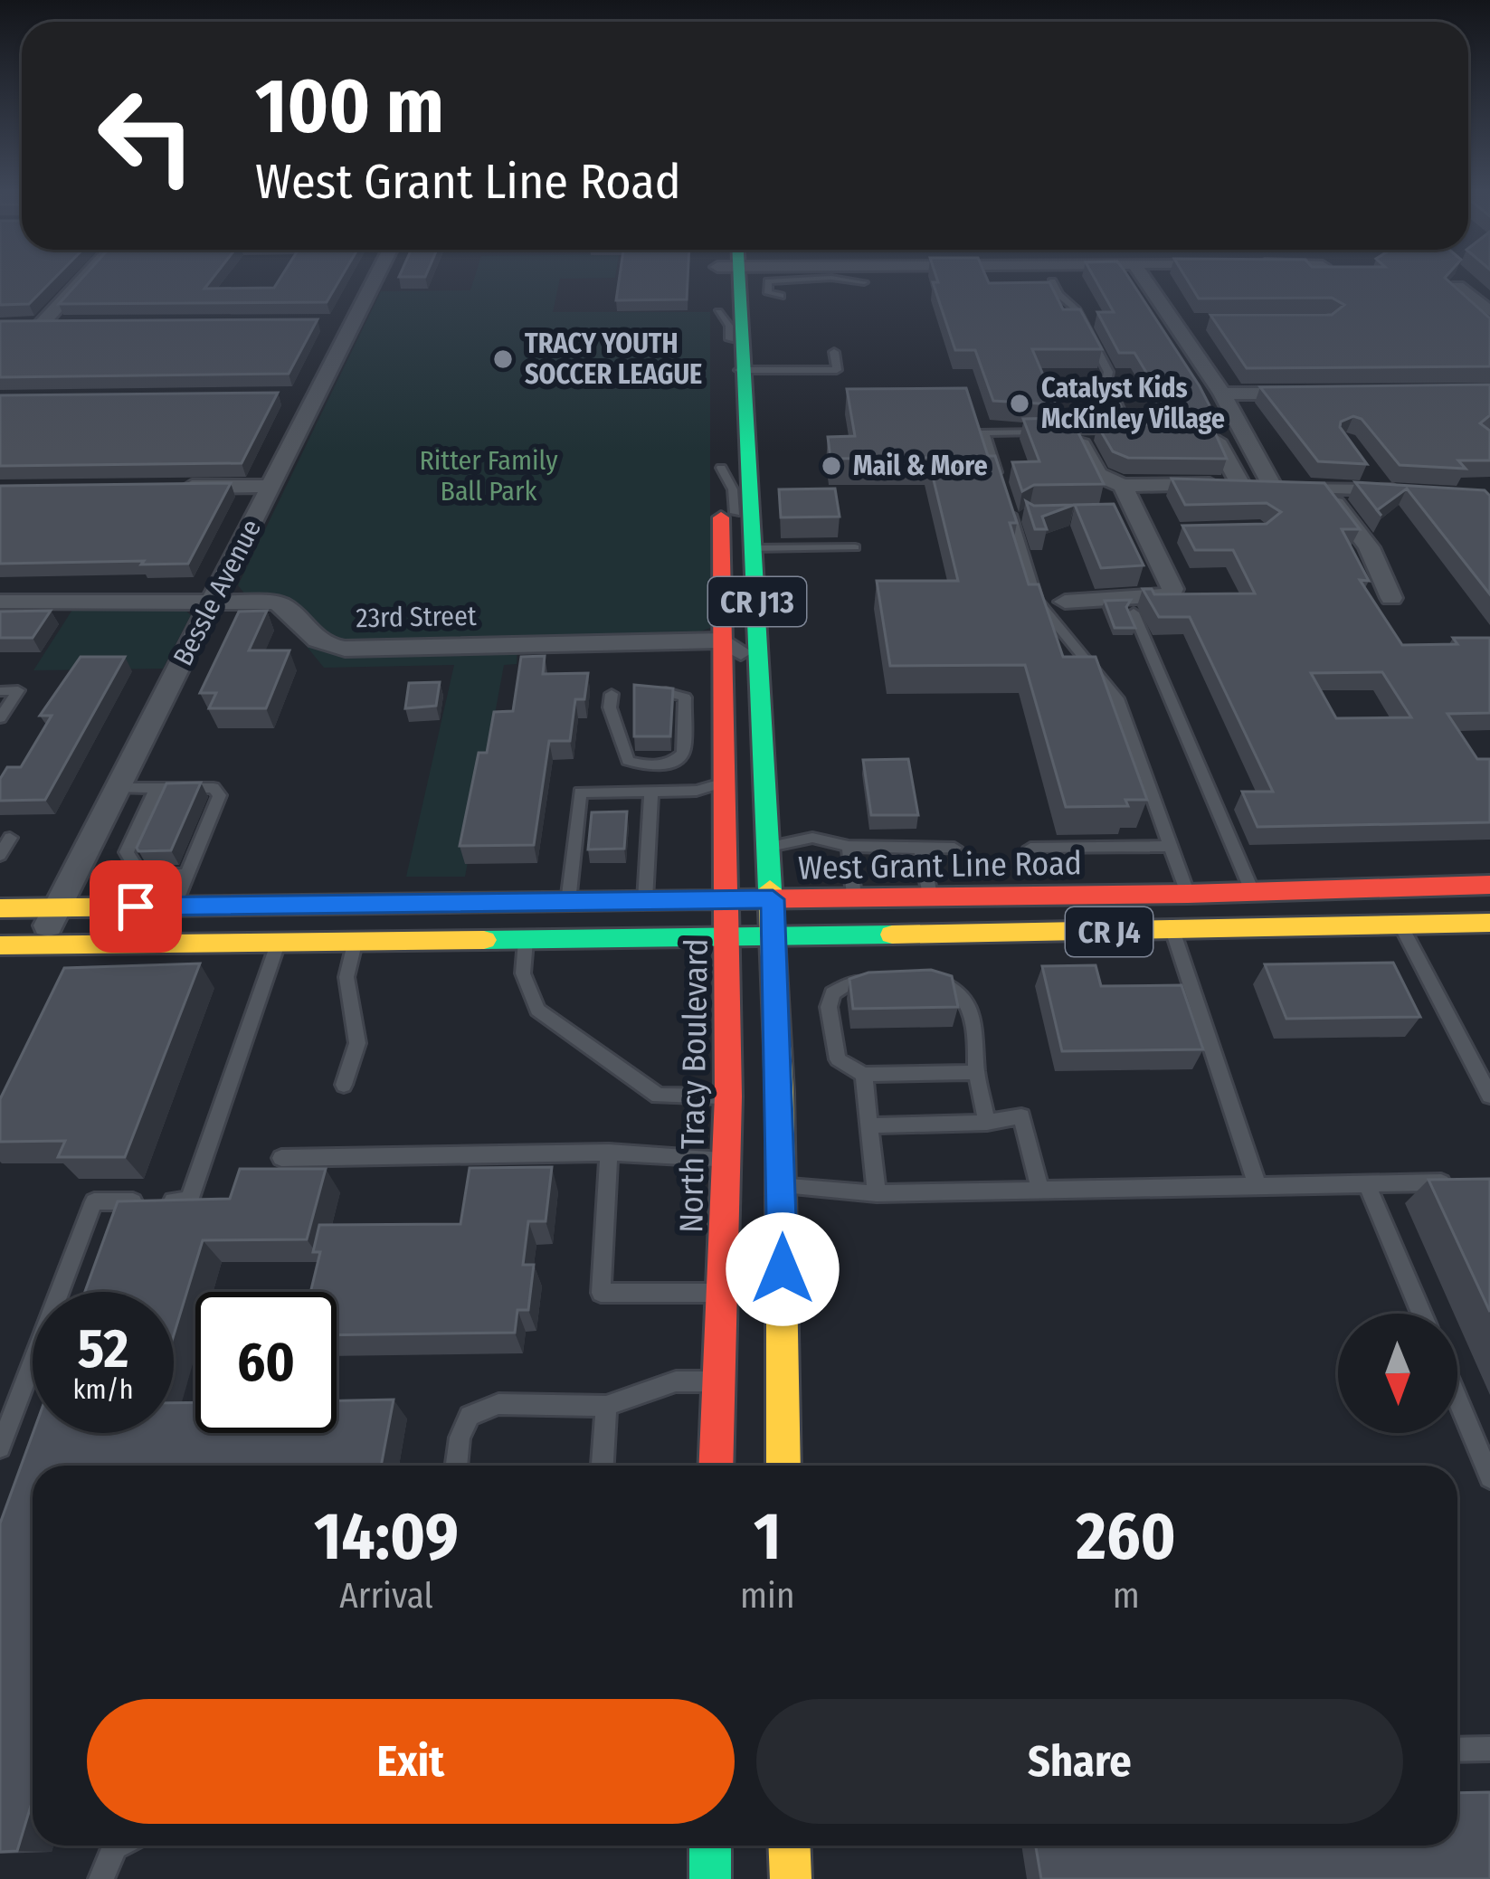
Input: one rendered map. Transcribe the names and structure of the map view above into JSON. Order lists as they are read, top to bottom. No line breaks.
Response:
{"streets":{"main road":["CR J13","West Grant Line Road","CR J4","North Tracy Boulevard"],"street":["Bessle Avenue","23rd Street"]},"crossings":[["Bessle Avenue","23rd Street"],["Bessle Avenue","West Grant Line Road"],["Bessle Avenue","CR J4"],["CR J13","West Grant Line Road"],["CR J13","CR J4"],["23rd Street","North Tracy Boulevard"],["West Grant Line Road","North Tracy Boulevard"],["CR J4","North Tracy Boulevard"]],"parks":["Ritter Family Ball Park"],"places":["TRACY YOUTH SOCCER LEAGUE","Catalyst Kids McKinley Village","Mail & More"],"north":"bottom","page":{"turn":["100 m","West Grant Line Road"],"speed":"52 km/h","limit":"60","eta":["14:09","Arrival","1","min","260","m"],"buttons":["Exit","Share"]}}
